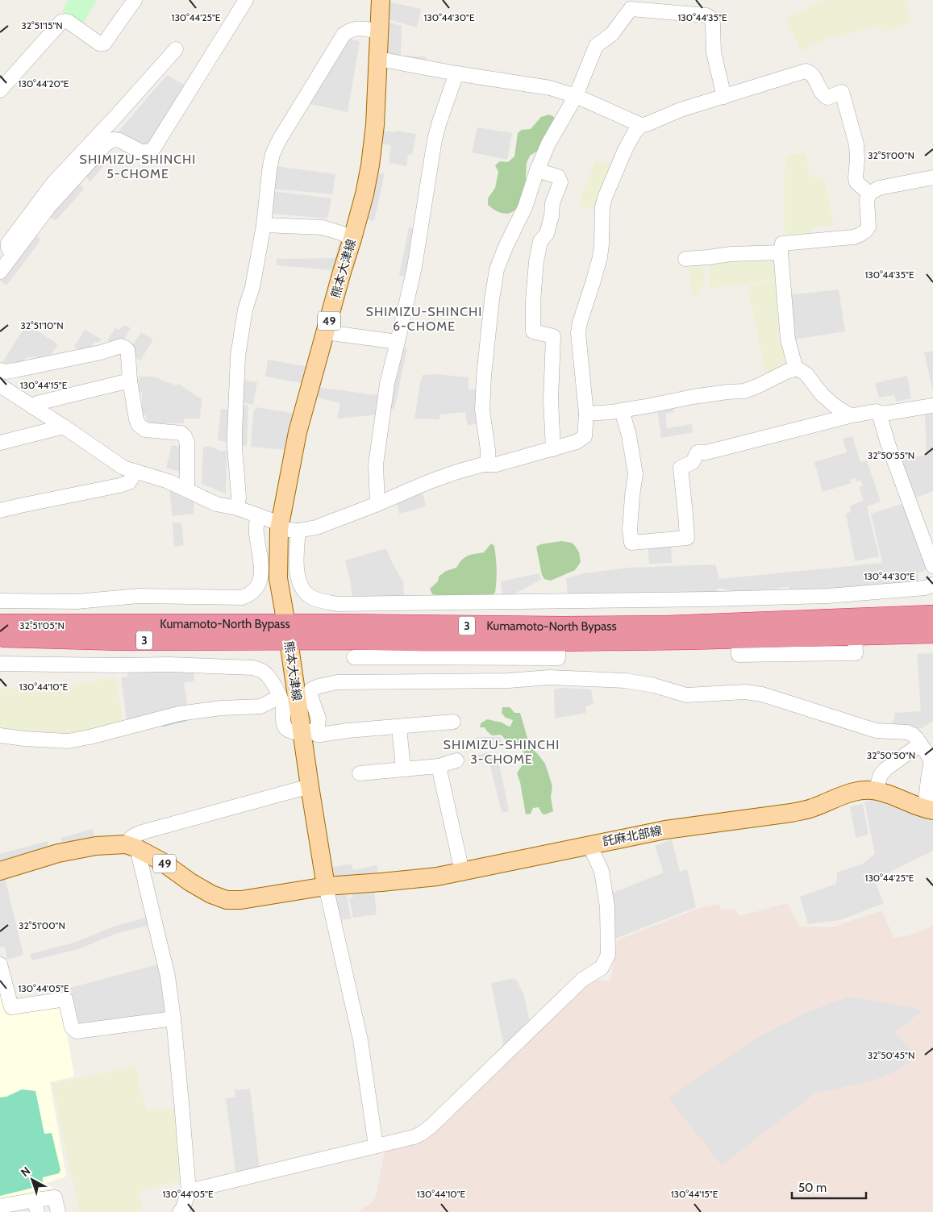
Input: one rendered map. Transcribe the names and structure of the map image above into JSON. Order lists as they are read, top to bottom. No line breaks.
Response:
{"streets":{"highway":["Kumamoto-North Bypass","3"],"main road":["熊本大津線","49","託麻北部線"]},"crossings":[["熊本大津線","49"],["熊本大津線","Kumamoto-North Bypass"],["熊本大津線","託麻北部線"],["49","託麻北部線"]],"districts":["SHIMIZU-SHINCHI 5-CHOME","SHIMIZU-SHINCHI 6-CHOME","SHIMIZU-SHINCHI 3-CHOME"],"scale_bar":"50 m","north":"top left","coordinates":["130°44'25\"E","130°44'30\"E","130°44'35\"E","32°51'15\"N","130°44'20\"E","32°51'00\"N","32°51'10\"N","130°44'15\"E","32°50'55\"N","32°51'05\"N","130°44'10\"E","32°50'50\"N","130°44'05\"E","32°50'45\"N"]}
